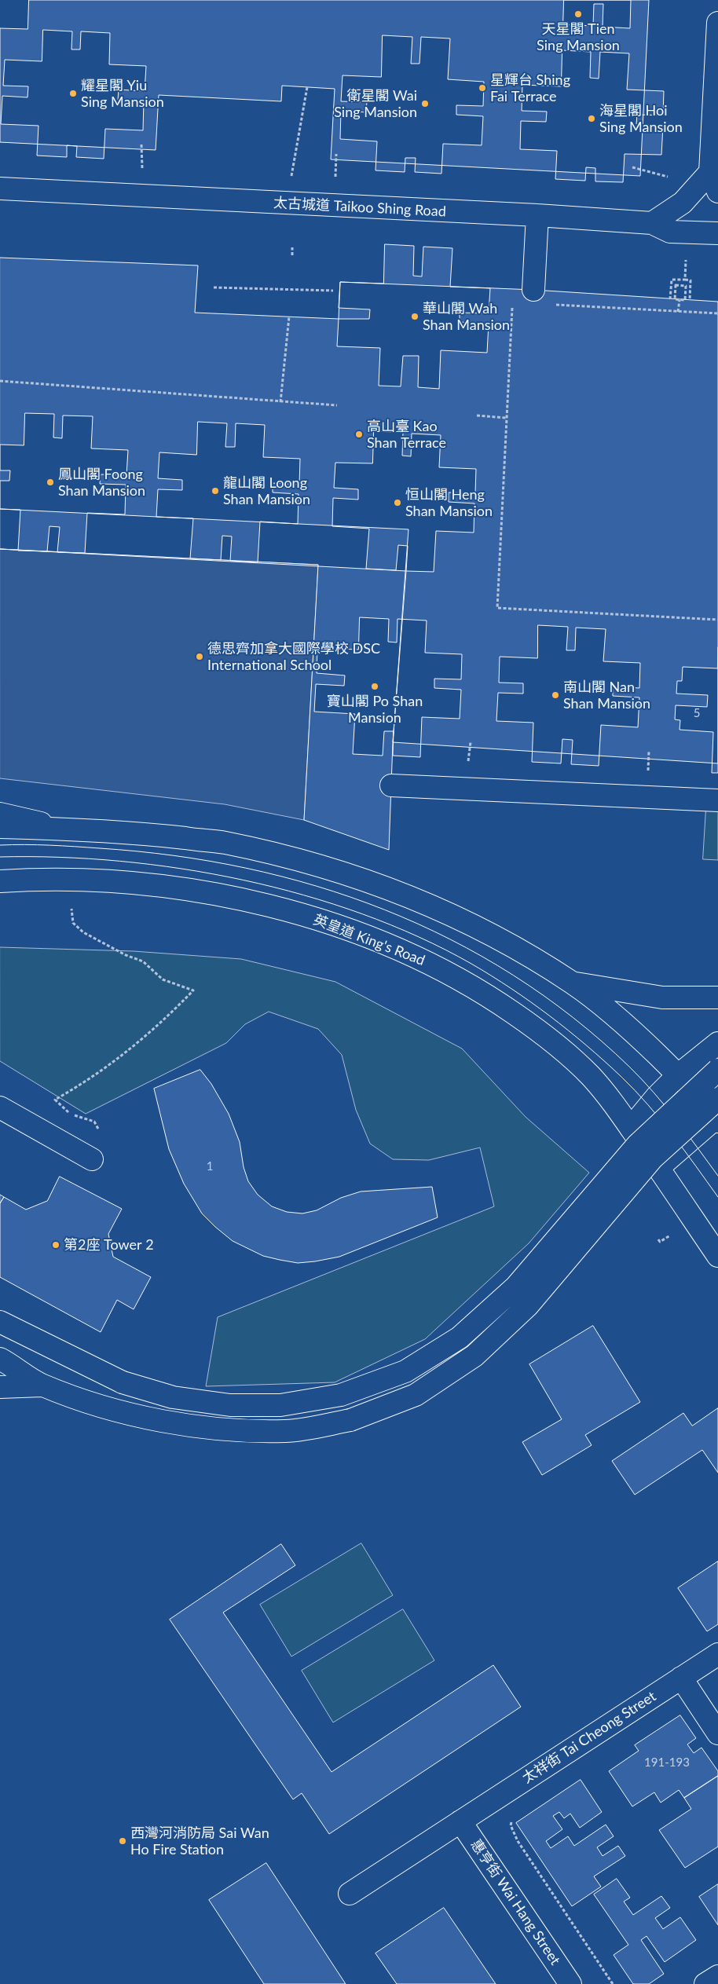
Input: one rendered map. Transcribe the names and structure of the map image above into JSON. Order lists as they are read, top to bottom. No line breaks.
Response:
{"streets":{"main road":["太古城道 Taikoo Shing Road","英皇道 King's Road","太祥街 Tai Cheong Street","惠亨街 Wai Hang Street"]},"crossings":[["太祥街 Tai Cheong Street","惠亨街 Wai Hang Street"]],"places":["天星閣 Tien Sing Mansion","星輝台 Shing Fai Terrace","耀星閣 Yiu Sing Mansion","衛星閣 Wai Sing Mansion","海星閣 Hoi Sing Mansion","華山閣 Wah Shan Mansion","高山臺 Kao Shan Terrace","鳳山閣 Foong Shan Mansion","龍山閣 Loong Shan Mansion","恒山閣 Heng Shan Mansion","德思齊加拿大國際學校 DSC International School","寶山閣 Po Shan Mansion","南山閣 Nan Shan Mansion","第2座 Tower 2","西灣河消防局 Sai Wan Ho Fire Station"],"house_numbers":["5","1","191-193"]}
